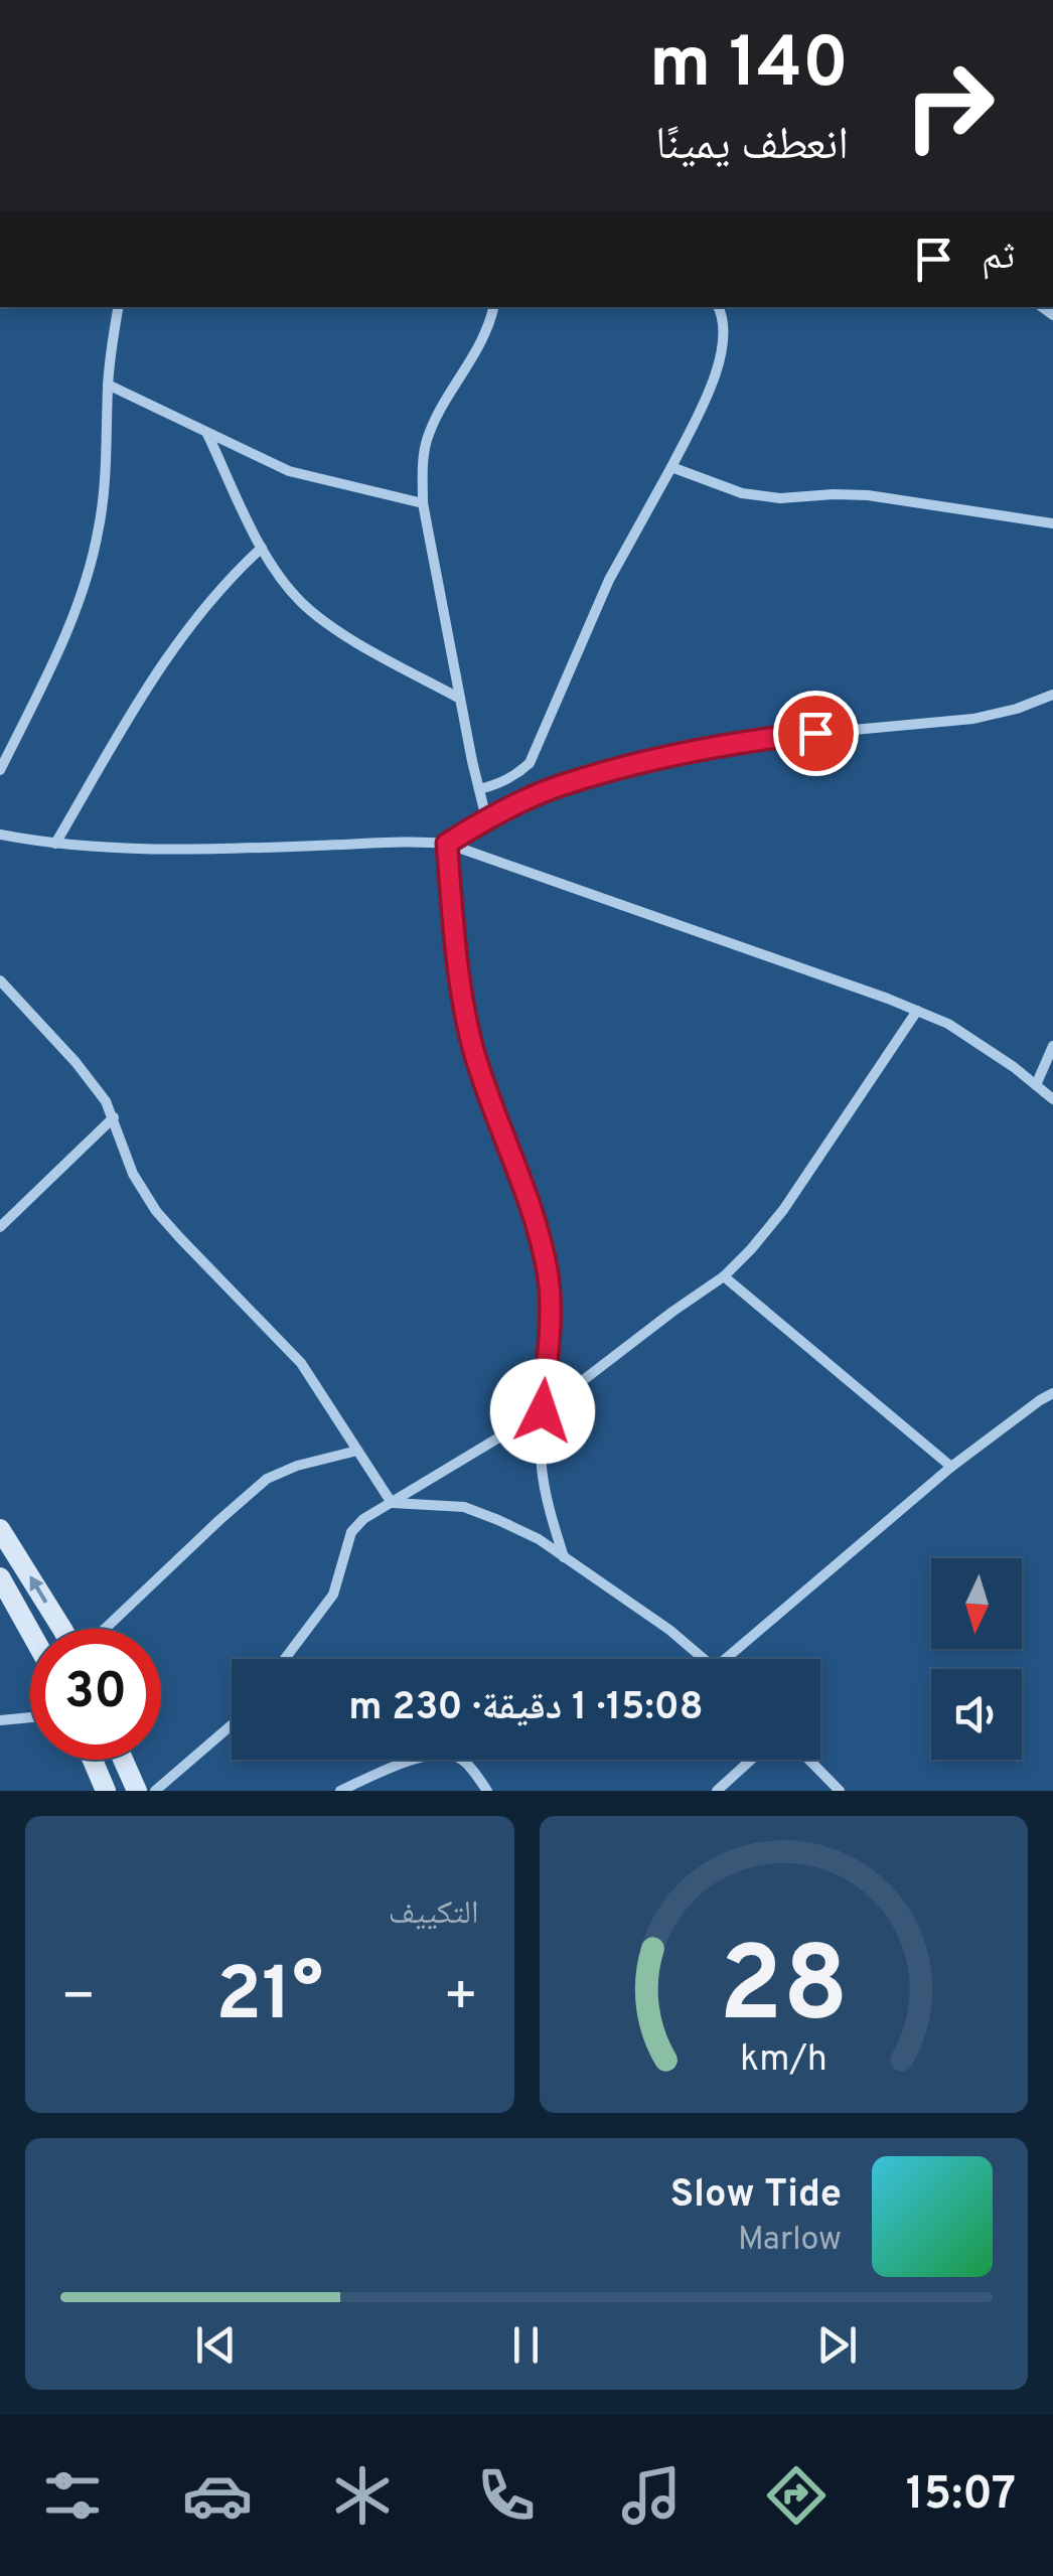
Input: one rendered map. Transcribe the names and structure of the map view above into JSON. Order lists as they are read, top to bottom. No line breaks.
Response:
{"north":"bottom","page":{"turn":["140 m","انعطف يمينًا"],"then":"ثم","limit":"30","trip":"15:08 · 1 دقيقة · 230 m","tile":"التكييف","heat":["−","21°","+"],"song":["Slow Tide","Marlow"],"tabs":"15:07","gauge":["28","km/h"]}}
